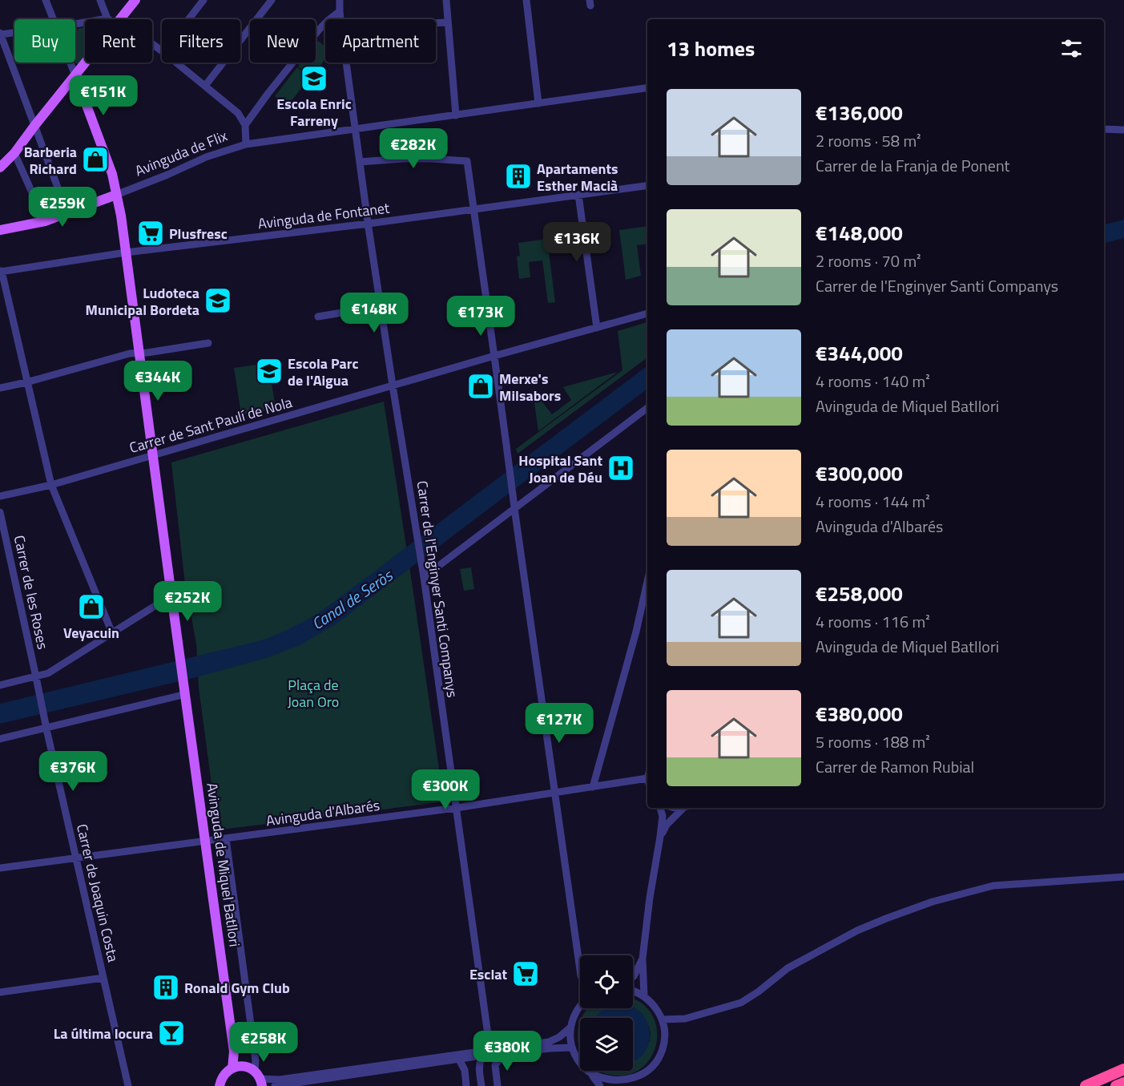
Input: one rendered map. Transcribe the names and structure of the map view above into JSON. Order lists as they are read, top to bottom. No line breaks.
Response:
{"streets":{"main road":["Avinguda de Flix","Avinguda de Miquel Batllori"],"street":["Avinguda de Fontanet","Carrer de Sant Paulí de Nola","Carrer de l'Enginyer Santi Companys","Carrer de les Roses","Avinguda d'Albarés","Carrer de Joaquin Costa"]},"crossings":[["Avinguda de Flix","Carrer de l'Enginyer Santi Companys"],["Avinguda de Fontanet","Carrer de l'Enginyer Santi Companys"],["Carrer de Sant Paulí de Nola","Carrer de l'Enginyer Santi Companys"],["Carrer de l'Enginyer Santi Companys","Avinguda d'Albarés"],["Carrer de les Roses","Carrer de Joaquin Costa"],["Avinguda d'Albarés","Avinguda de Miquel Batllori"],["Avinguda d'Albarés","Carrer de Joaquin Costa"]],"water":["Canal de Seròs"],"parks":["Plaça de Joan Oro"],"places":{"school or university":["Escola Enric Farreny","Ludoteca Municipal Bordeta","Escola Parc de l'Aigua"],"shop":["Barberia Richard","Merxe's Milsabors","Veyacuin"],"building":["Apartaments Esther Macià","Ronald Gym Club"],"supermarket":["Plusfresc","Esclat"],"hospital":["Hospital Sant Joan de Déu"],"bar":["La última locura"]},"page":{"chip":["Buy","Rent","Filters","New","Apartment"],"heading":"13 homes","price":["€151K","€282K","€259K","€136K","€148K","€173K","€344K","€252K","€127K","€376K","€300K","€258K","€380K"],"list":[{"name":"€136,000","note":"2 rooms · 58 m² · Carrer de la Franja de Ponent"},{"name":"€148,000","note":"2 rooms · 70 m² · Carrer de l'Enginyer Santi Companys"},{"name":"€344,000","note":"4 rooms · 140 m² · Avinguda de Miquel Batllori"},{"name":"€300,000","note":"4 rooms · 144 m² · Avinguda d'Albarés"},{"name":"€258,000","note":"4 rooms · 116 m² · Avinguda de Miquel Batllori"},{"name":"€380,000","note":"5 rooms · 188 m² · Carrer de Ramon Rubial"}]}}
